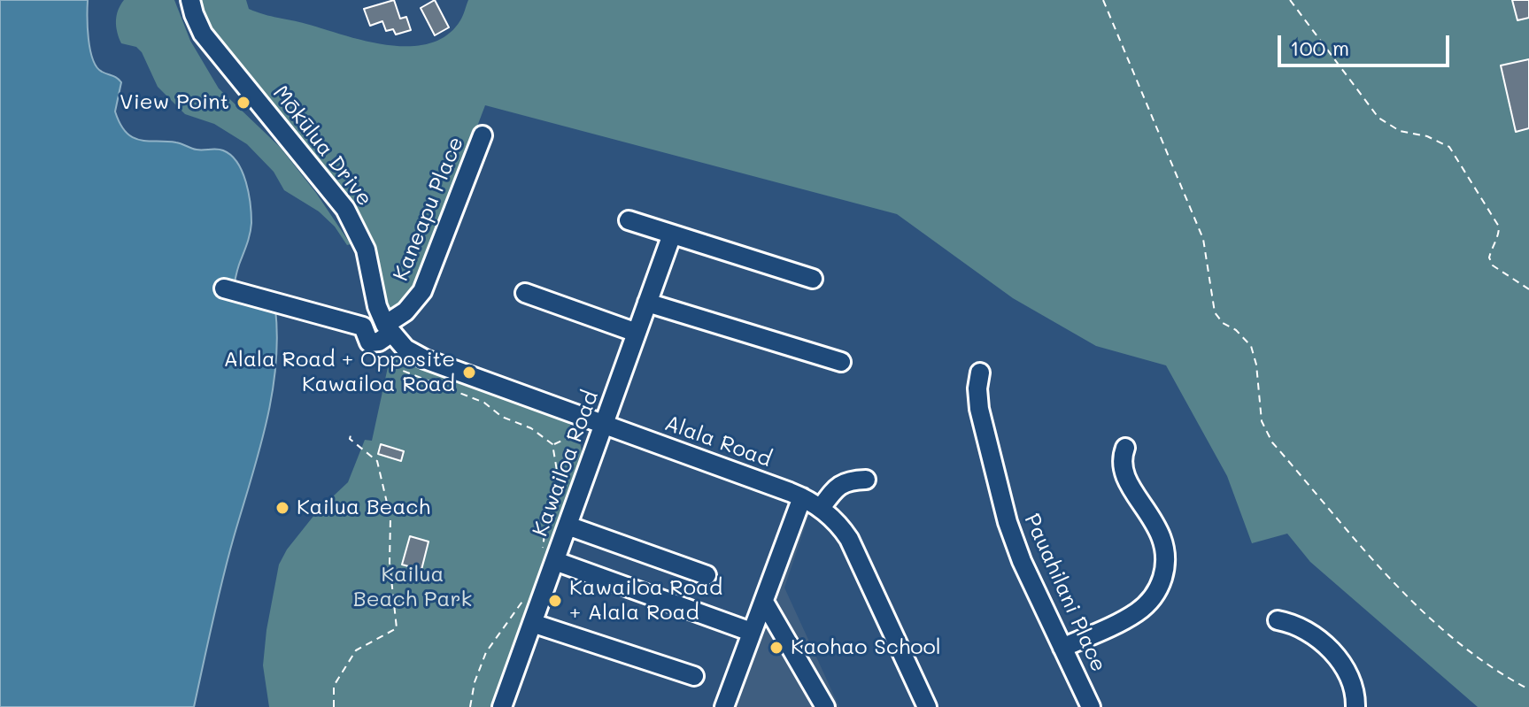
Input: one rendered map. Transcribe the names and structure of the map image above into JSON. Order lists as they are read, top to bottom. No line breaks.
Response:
{"streets":{"street":["Mōkūlua Drive","Kaneapu Place","Alala Road","Kawailoa Road","Pauahilani Place"]},"crossings":[["Mōkūlua Drive","Kaneapu Place"],["Mōkūlua Drive","Alala Road"],["Kaneapu Place","Alala Road"],["Alala Road","Kawailoa Road"]],"parks":["Kailua Beach Park"],"places":["View Point","Alala Road + Opposite Kawailoa Road","Kailua Beach","Kawailoa Road + Alala Road","Kaohao School"],"scale_bar":"100 m"}
